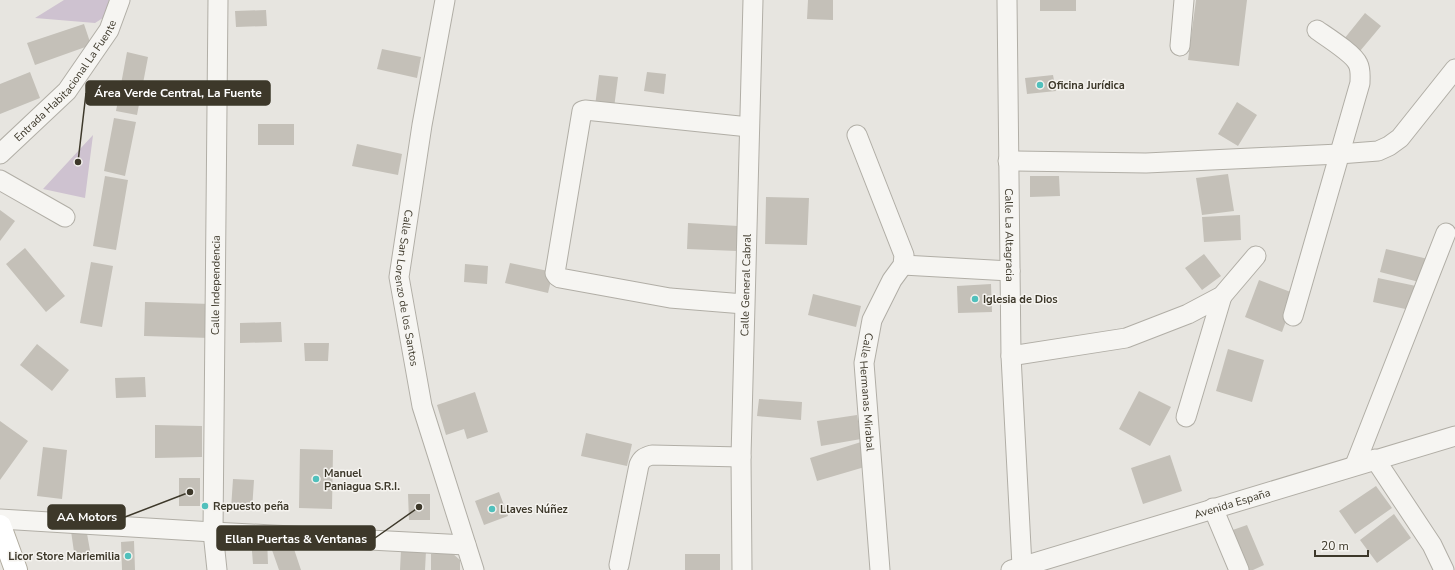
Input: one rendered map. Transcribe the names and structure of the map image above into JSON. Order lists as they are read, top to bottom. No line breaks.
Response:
{"streets":{"street":["Entrada Habitacional La Fuente","Calle La Altagracia","Calle Independencia","Calle General Cabral","Calle San Lorenzo de los Santos","Calle Hermanas Mirabal","Avenida España"]},"crossings":[["Calle La Altagracia","Avenida España"]],"places":["Oficina Jurídica","Área Verde Central, La Fuente","Iglesia de Dios","Manuel Paniagua S.R.I.","AA Motors","Repuesto peña","Ellan Puertas & Ventanas","Llaves Núñez","Licor Store Mariemilia"],"scale_bar":"20 m"}
